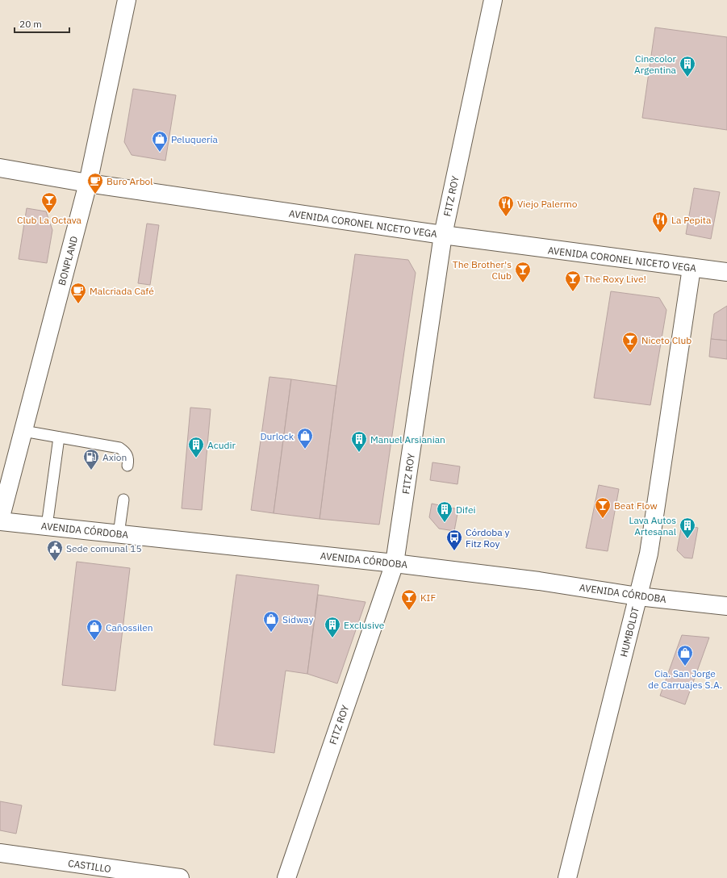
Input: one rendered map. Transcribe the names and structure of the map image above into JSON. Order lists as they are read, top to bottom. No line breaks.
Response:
{"streets":{"street":["FITZ ROY","AVENIDA CORONEL NICETO VEGA","BONPLAND","AVENIDA CÓRDOBA","HUMBOLDT","CASTILLO"]},"crossings":[["FITZ ROY","AVENIDA CORONEL NICETO VEGA"],["FITZ ROY","AVENIDA CÓRDOBA"],["AVENIDA CORONEL NICETO VEGA","BONPLAND"],["AVENIDA CORONEL NICETO VEGA","HUMBOLDT"],["BONPLAND","AVENIDA CÓRDOBA"],["AVENIDA CÓRDOBA","HUMBOLDT"]],"places":{"building":["Cinecolor Argentina","Manuel Arsianian","Acudir","Difei","Lava Autos Artesanal","Exclusive"],"shop":["Peluquería","Durlock","Sidway","Cañossilen","Cia. San Jorge de Carruajes S.A."],"cafe":["Buro Arbol","Malcriada Café"],"bar":["Club La Octava","The Brother's Club","The Roxy Live!","Niceto Club","Beat Flow","KIF"],"restaurant":["Viejo Palermo","La Pepita"],"fuel station":["Axion"],"bus stop":["Córdoba y Fitz Roy"],"public building":["Sede comunal 15"]},"scale_bar":"20 m"}
